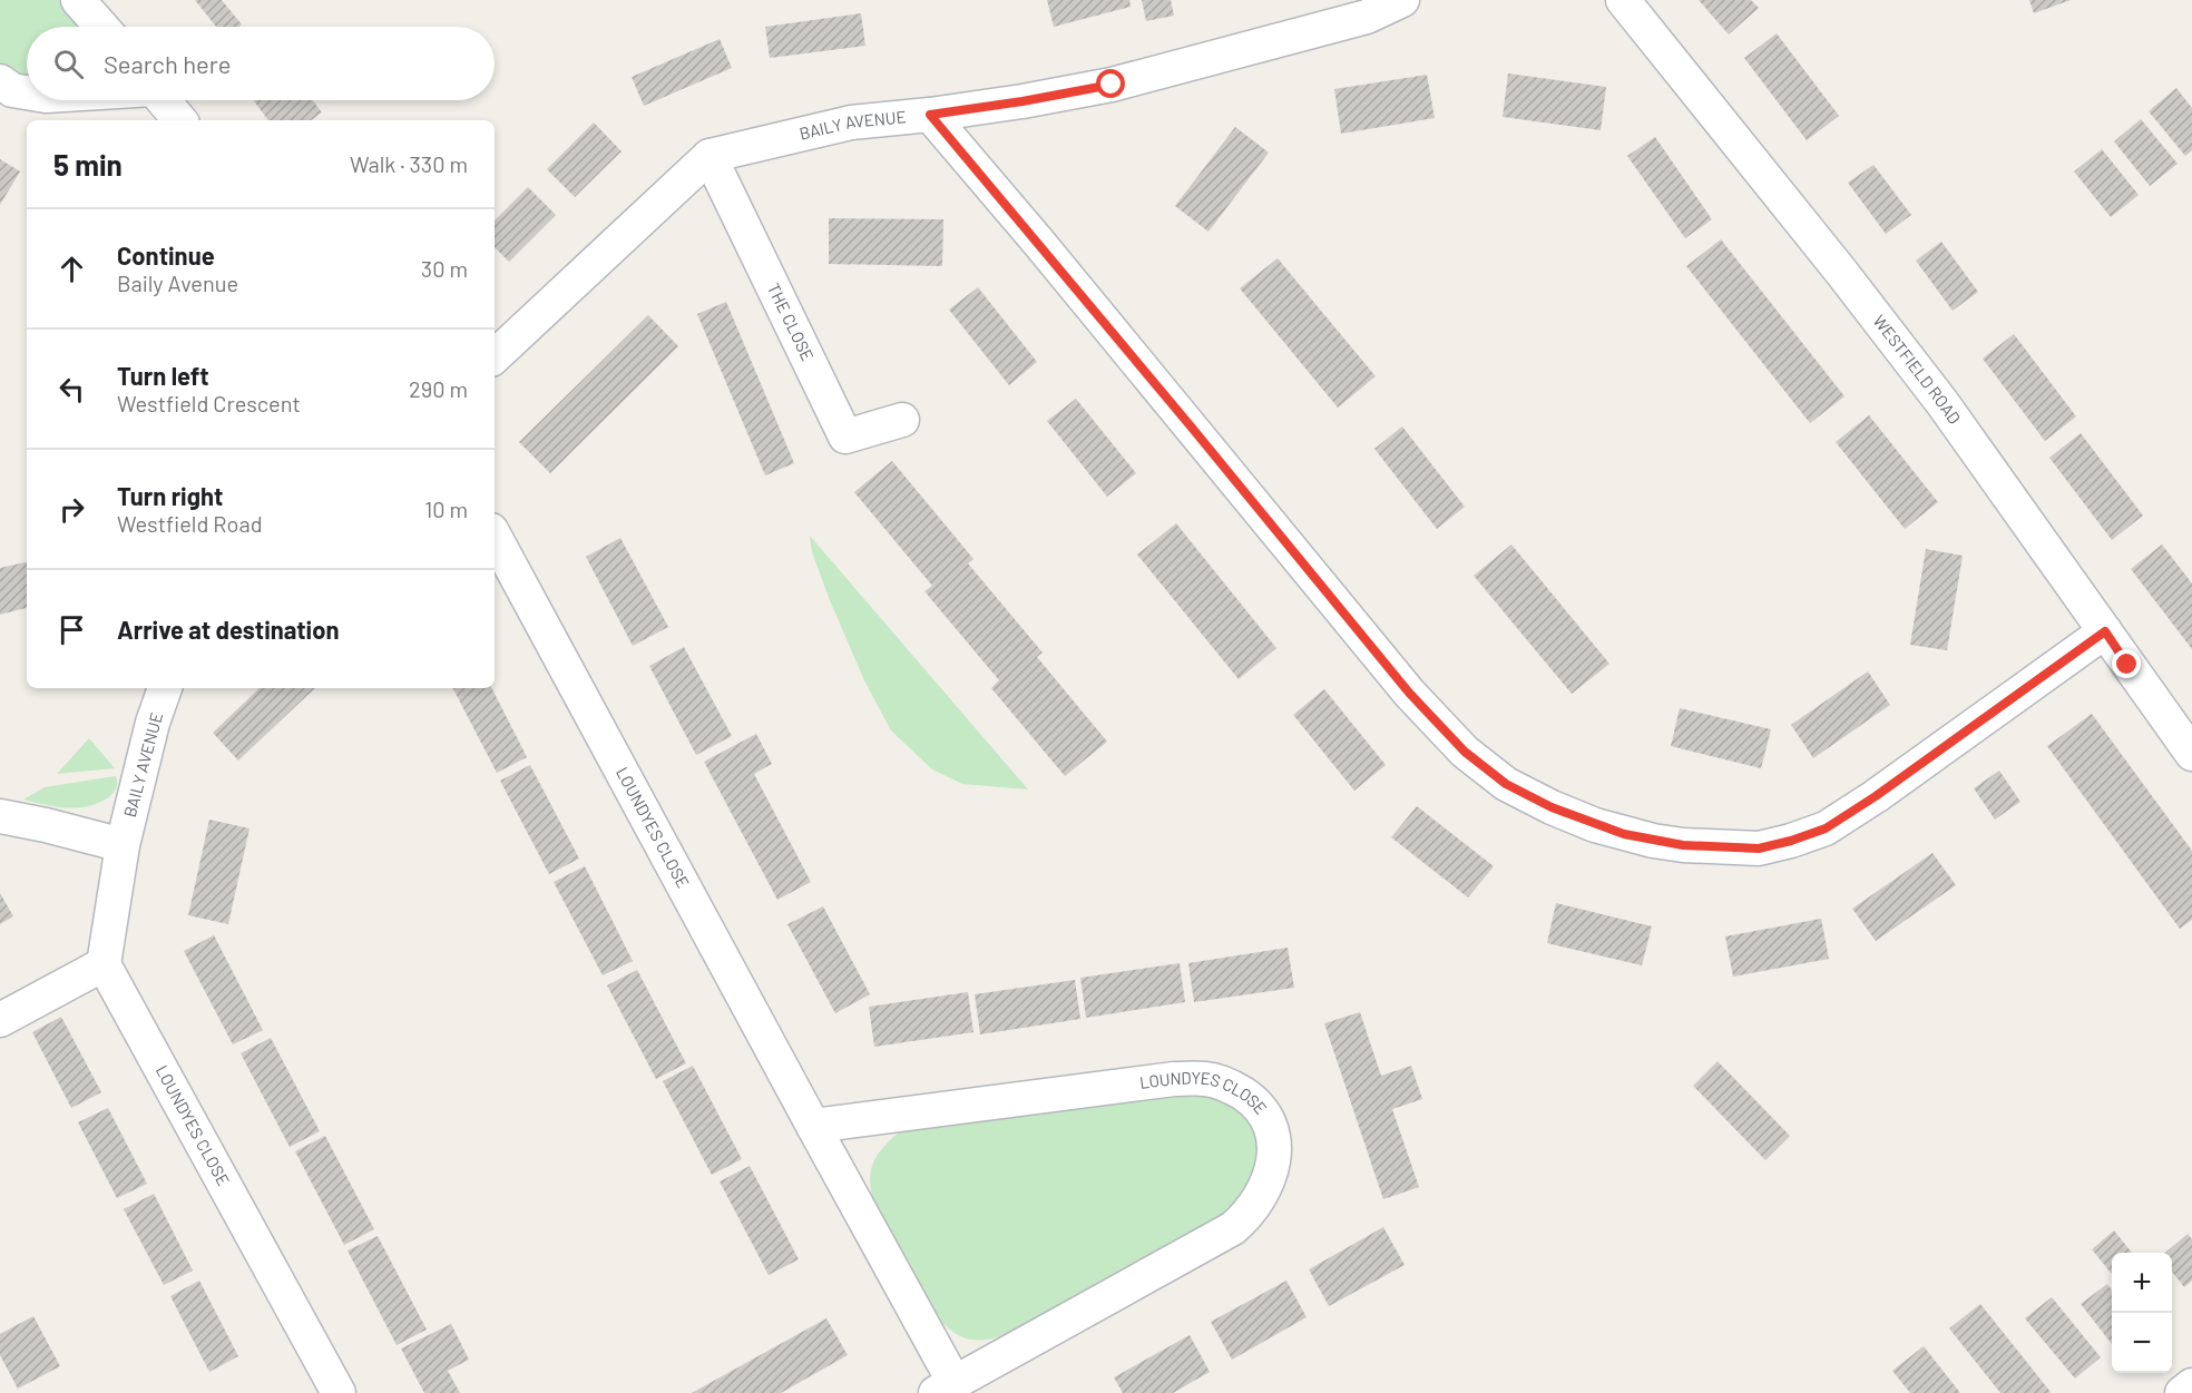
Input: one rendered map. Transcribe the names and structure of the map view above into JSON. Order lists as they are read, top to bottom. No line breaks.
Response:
{"streets":{"street":["BAILY AVENUE","THE CLOSE","WESTFIELD ROAD","LOUNDYES CLOSE"]},"crossings":[["BAILY AVENUE","THE CLOSE"]],"page":{"search":"Search here","heading":["5 min","Walk · 330 m"],"list":[["Continue","Baily Avenue","30 m"],["Turn left","Westfield Crescent","290 m"],["Turn right","Westfield Road","10 m"],"Arrive at destination"],"map_buttons":["+","−"]}}
